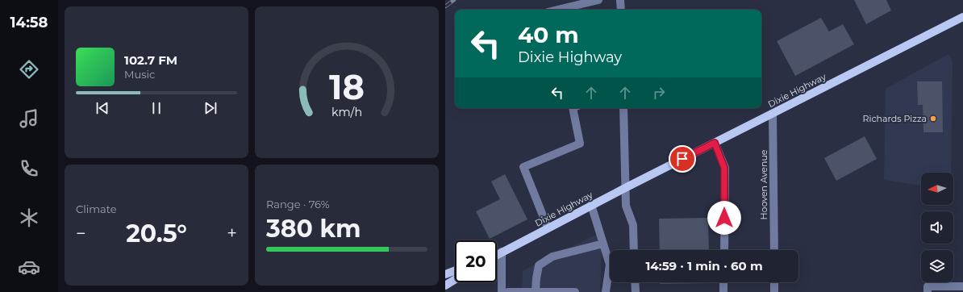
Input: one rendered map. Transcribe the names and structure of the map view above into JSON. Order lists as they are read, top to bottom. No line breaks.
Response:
{"streets":{"main road":["Dixie Highway"],"street":["Hooven Avenue"]},"crossings":[["Dixie Highway","Hooven Avenue"]],"places":["Richards Pizza"],"north":"left","page":{"tabs":"14:58","turn":["40 m","Dixie Highway"],"song":["102.7 FM","Music"],"tile":["Climate",["Range · 76%","380 km"]],"heat":["−","20.5°","+"],"limit":"20","trip":"14:59 · 1 min · 60 m","gauge":["18","km/h"]}}
